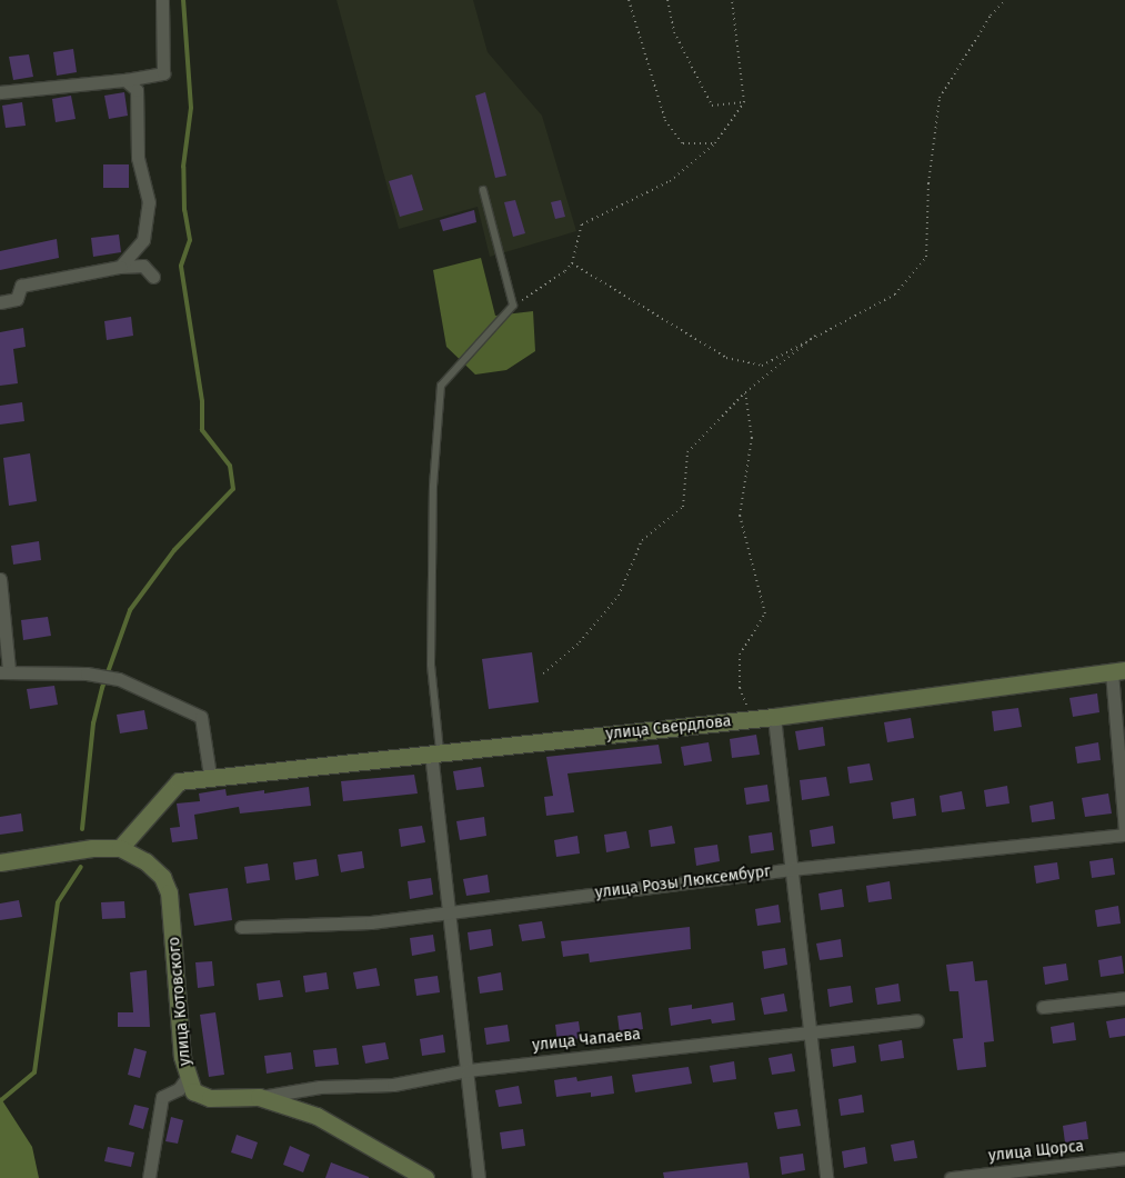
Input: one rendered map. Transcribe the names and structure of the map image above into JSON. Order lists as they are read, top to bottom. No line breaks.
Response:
{"streets":{"street":["улица Свердлова","улица Розы Люксембург","улица Котовского","улица Чапаева","улица Щорса"]},"crossings":[["улица Свердлова","улица Котовского"],["улица Котовского","улица Чапаева"]]}
